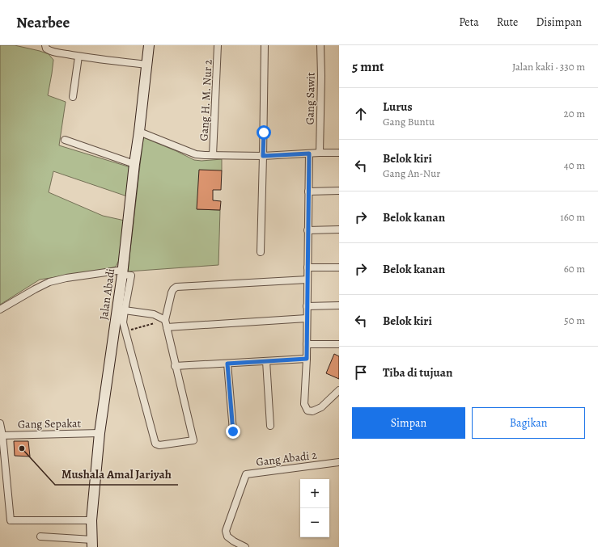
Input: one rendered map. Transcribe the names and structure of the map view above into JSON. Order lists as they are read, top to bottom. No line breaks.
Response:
{"streets":{"street":["Gang Sawit","Gang H. M. Nur 2","Jalan Abadi","Gang Sepakat","Gang Abadi 2"]},"crossings":[["Jalan Abadi","Gang Sepakat"]],"places":["Mushala Amal Jariyah"],"page":{"header":"Nearbee","nav":["Peta","Rute","Disimpan"],"heading":["5 mnt","Jalan kaki · 330 m"],"list":[["Lurus","Gang Buntu","20 m"],["Belok kiri","Gang An-Nur","40 m"],["Belok kanan","160 m"],["Belok kanan","60 m"],["Belok kiri","50 m"],"Tiba di tujuan"],"buttons":["Simpan","Bagikan"],"map_buttons":["+","−"]}}
